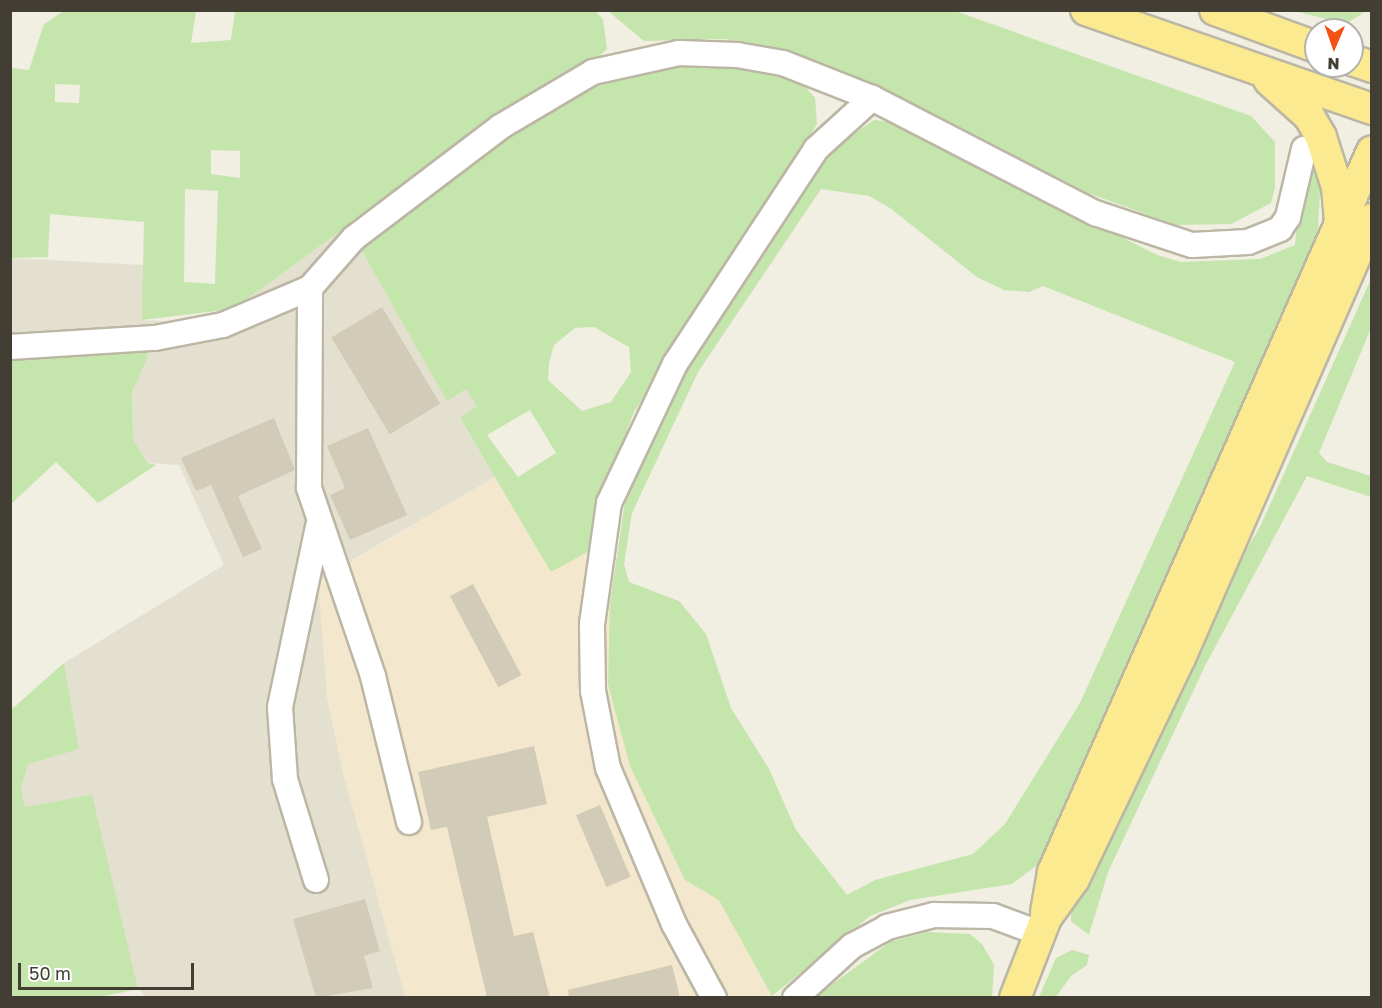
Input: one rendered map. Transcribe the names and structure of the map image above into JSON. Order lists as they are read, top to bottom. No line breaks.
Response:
{"scale_bar":"50 m","north":"bottom"}
